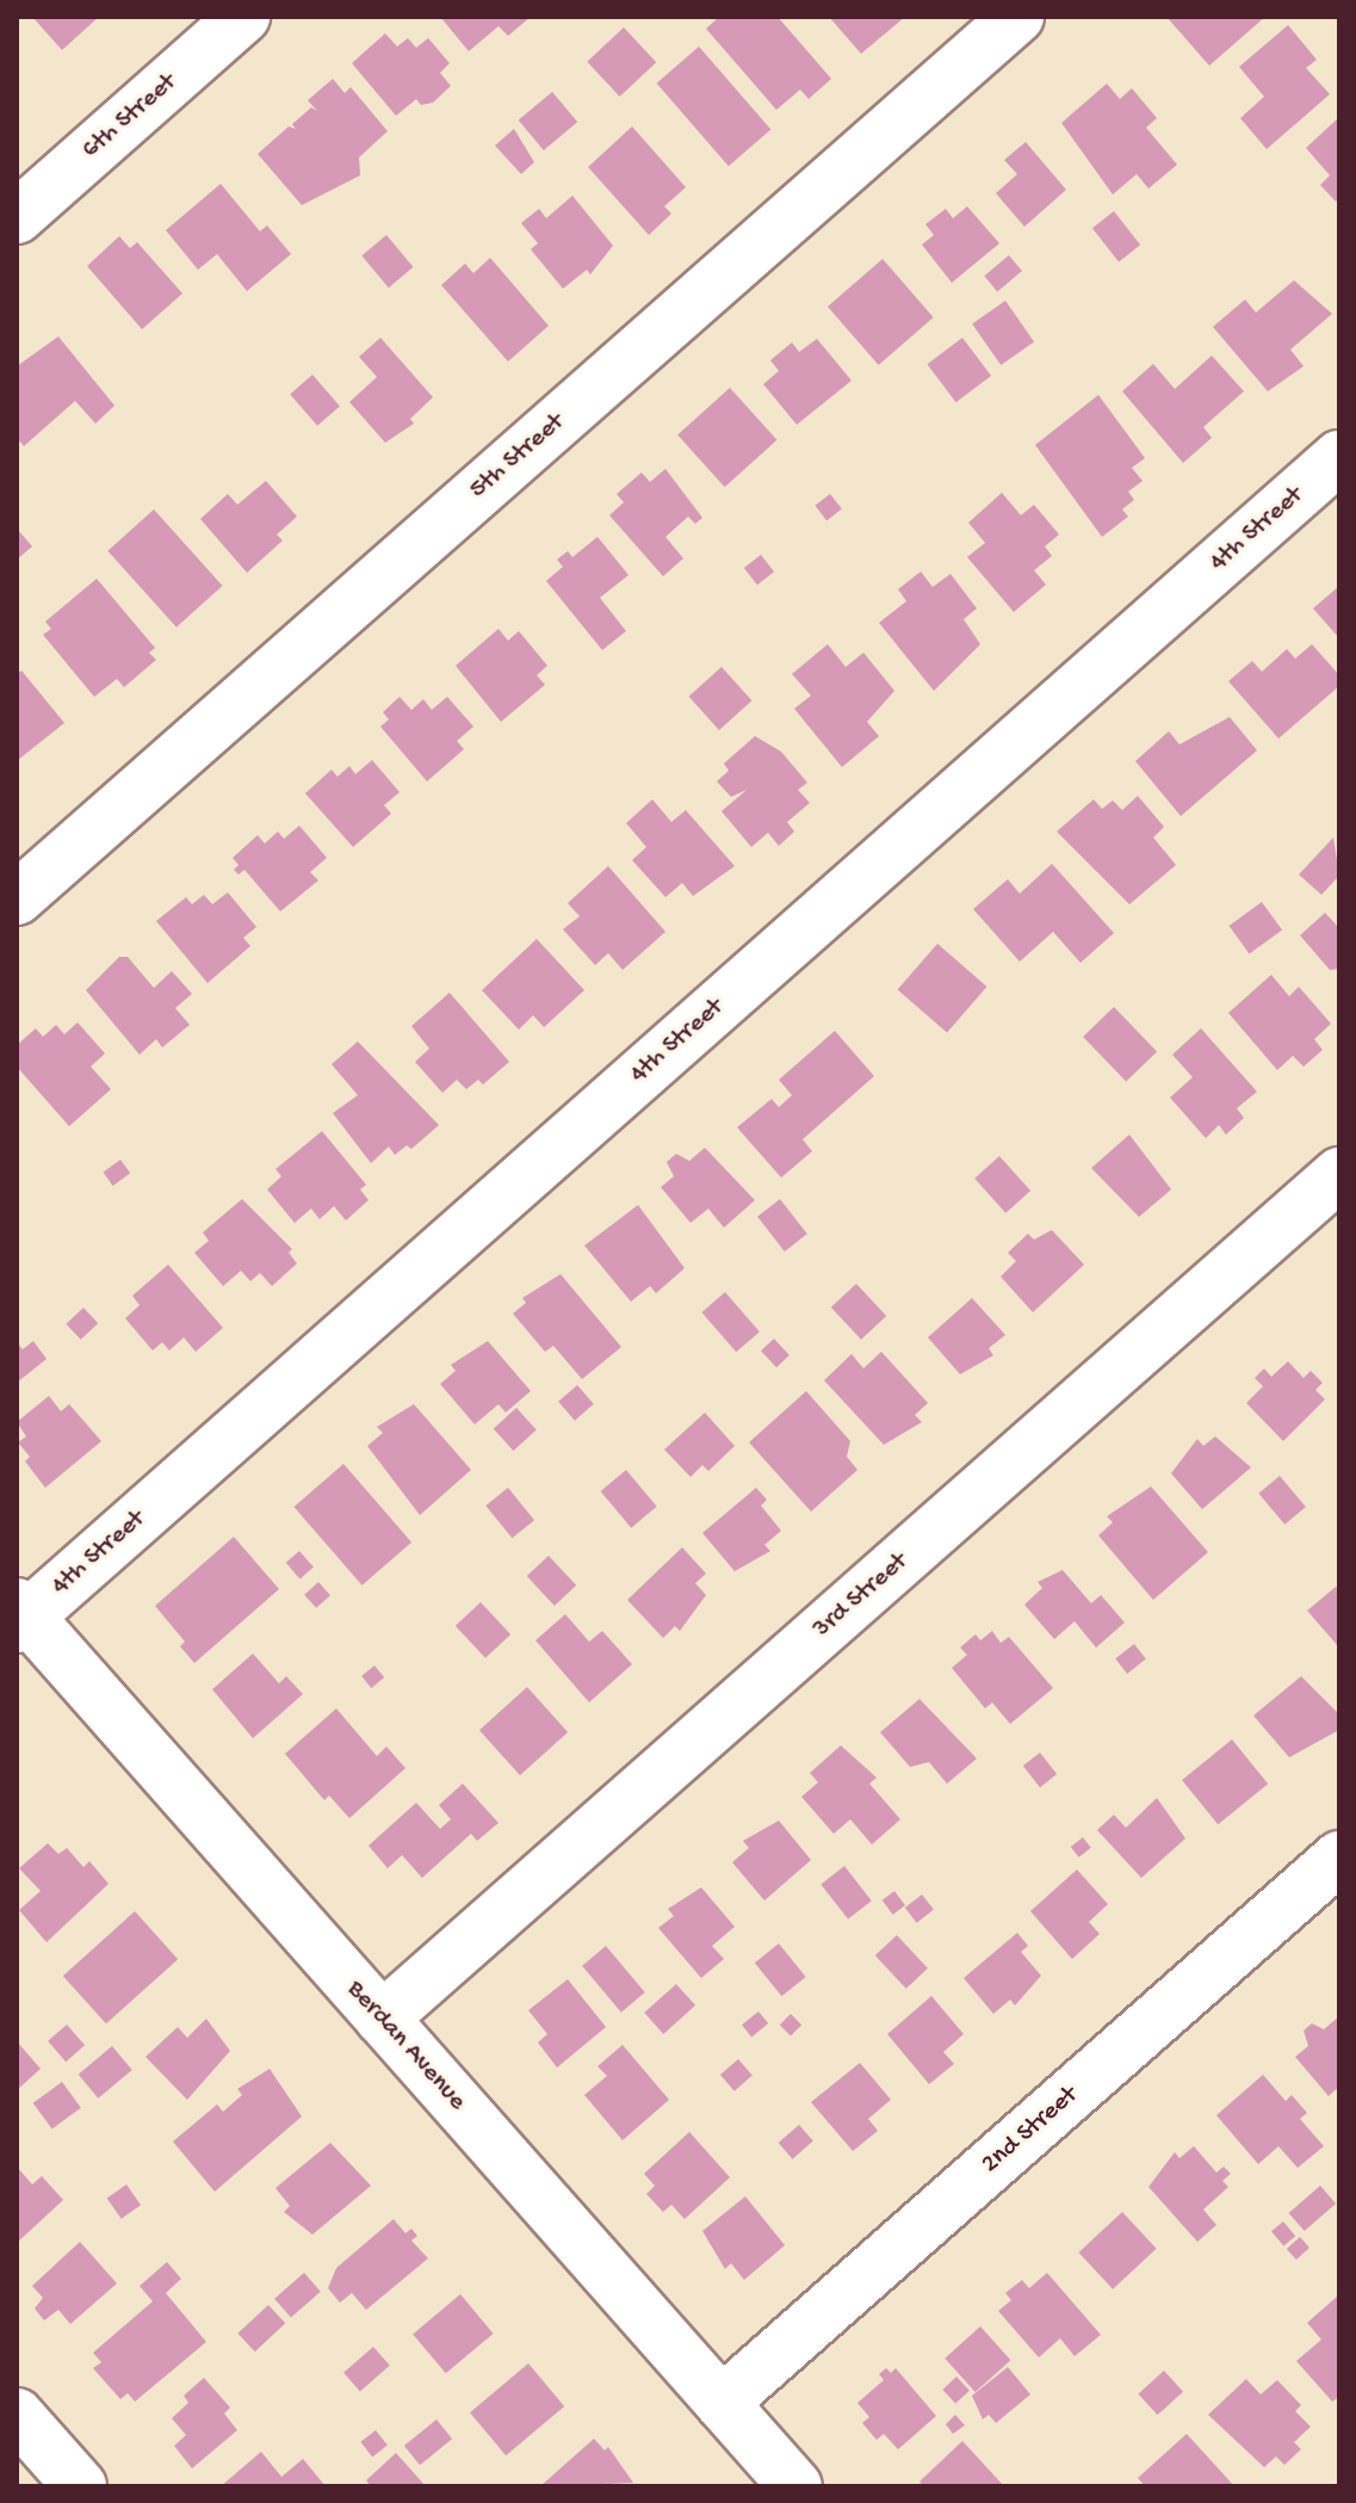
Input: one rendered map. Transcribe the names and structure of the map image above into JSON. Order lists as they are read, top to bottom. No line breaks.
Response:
{"streets":{"street":["6th Street","5th Street","4th Street","3rd Street","Berdan Avenue","2nd Street"]},"crossings":[["4th Street","Berdan Avenue"],["3rd Street","Berdan Avenue"],["Berdan Avenue","2nd Street"]]}
